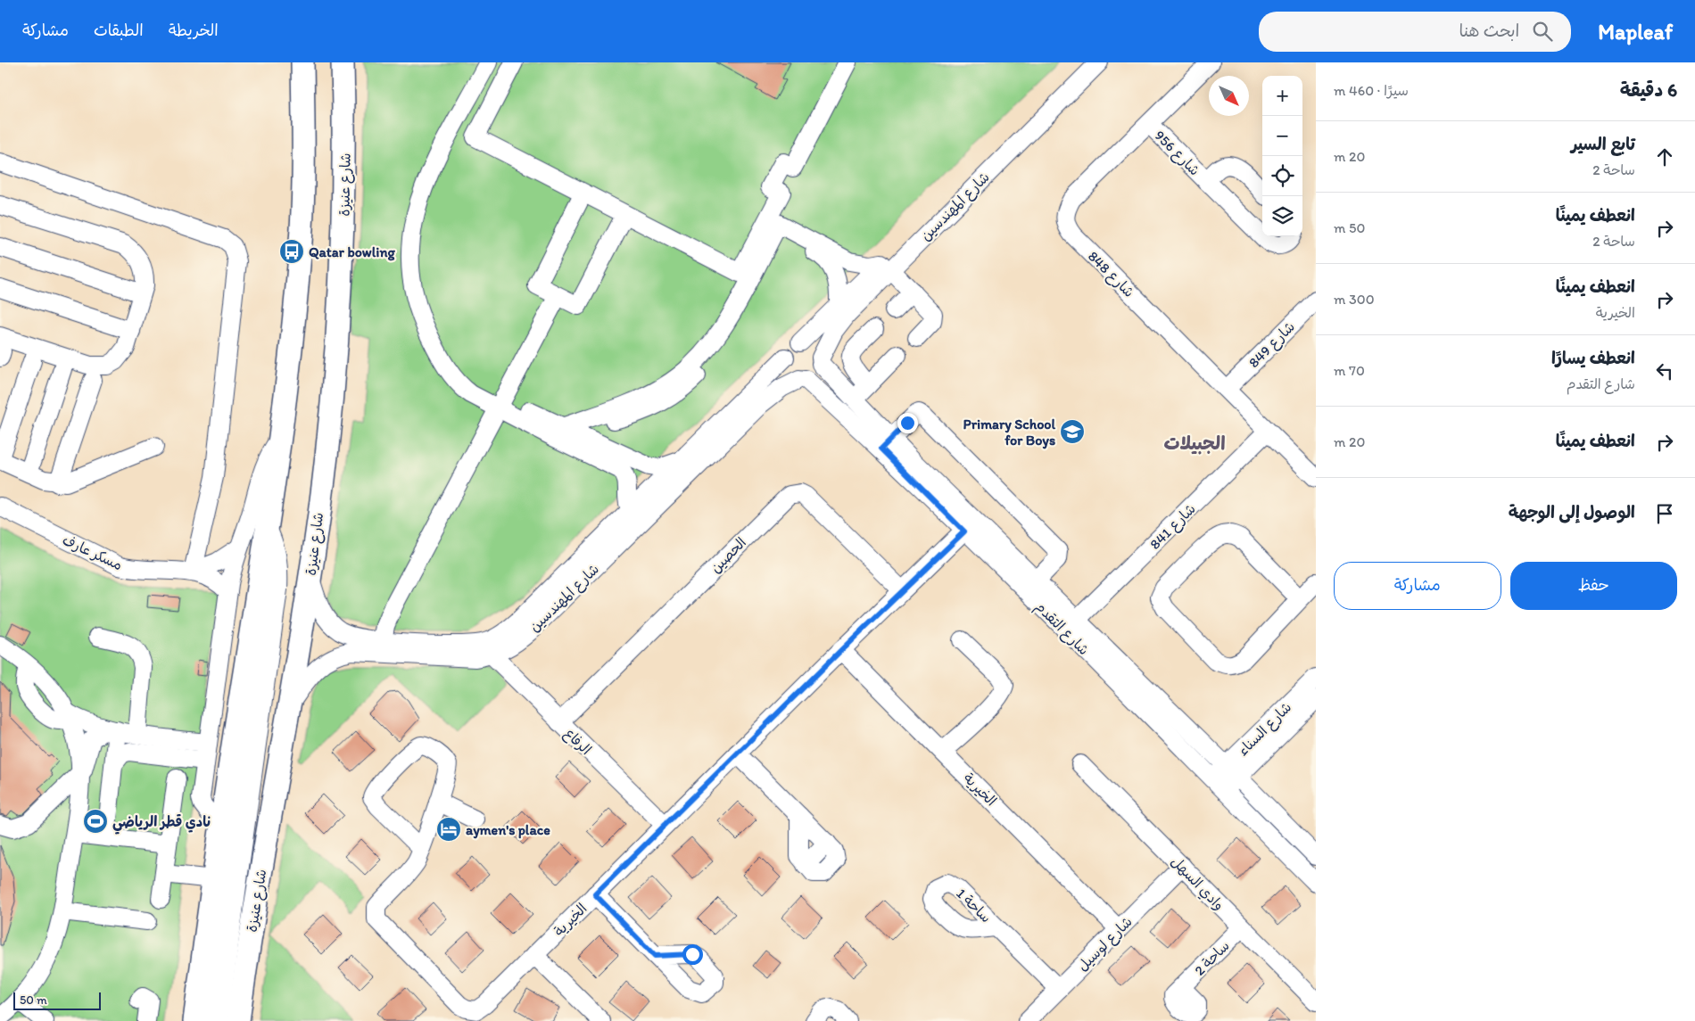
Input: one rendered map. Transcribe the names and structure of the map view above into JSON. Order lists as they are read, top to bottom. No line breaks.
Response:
{"streets":{"main road":["شارع عنيزة"],"street":["شارع 956","شارع المهندسين","شارع 848","شارع 849","شارع 841","مسكر عارف","الحصين","شارع التقدم","شارع السناء","الرفاع","الخيرية","وادي السهل","ساحة 1","شارع لوسيل","ساحة 2"]},"crossings":[["شارع 956","شارع 848"],["شارع عنيزة","شارع المهندسين"],["شارع المهندسين","شارع التقدم"],["شارع المهندسين","الرفاع"],["شارع 848","شارع 849"],["شارع 848","شارع 841"],["شارع 841","شارع التقدم"],["الحصين","الرفاع"],["الحصين","الخيرية"],["شارع التقدم","شارع السناء"],["شارع التقدم","الخيرية"],["الرفاع","الخيرية"],["الخيرية","شارع لوسيل"],["وادي السهل","شارع لوسيل"],["وادي السهل","ساحة 2"],["ساحة 1","شارع لوسيل"]],"districts":["الجبيلات"],"places":{"bus stop":["Qatar bowling"],"school or university":["Primary School for Boys"],"sports":["نادي قطر الرياضي"],"hotel":["aymen's place"]},"scale_bar":"50 m","north":"bottom right","page":{"header":"Mapleaf","search":"ابحث هنا","nav":["الخريطة","الطبقات","مشاركة"],"heading":["6 دقيقة","سيرًا · 460 m"],"map_buttons":["+","−"],"list":[["تابع السير","ساحة 2","20 m"],["انعطف يمينًا","ساحة 2","50 m"],["انعطف يمينًا","الخيرية","300 m"],["انعطف يسارًا","شارع التقدم","70 m"],["انعطف يمينًا","20 m"],"الوصول إلى الوجهة"],"buttons":["حفظ","مشاركة"],"scale":"50 m"}}
